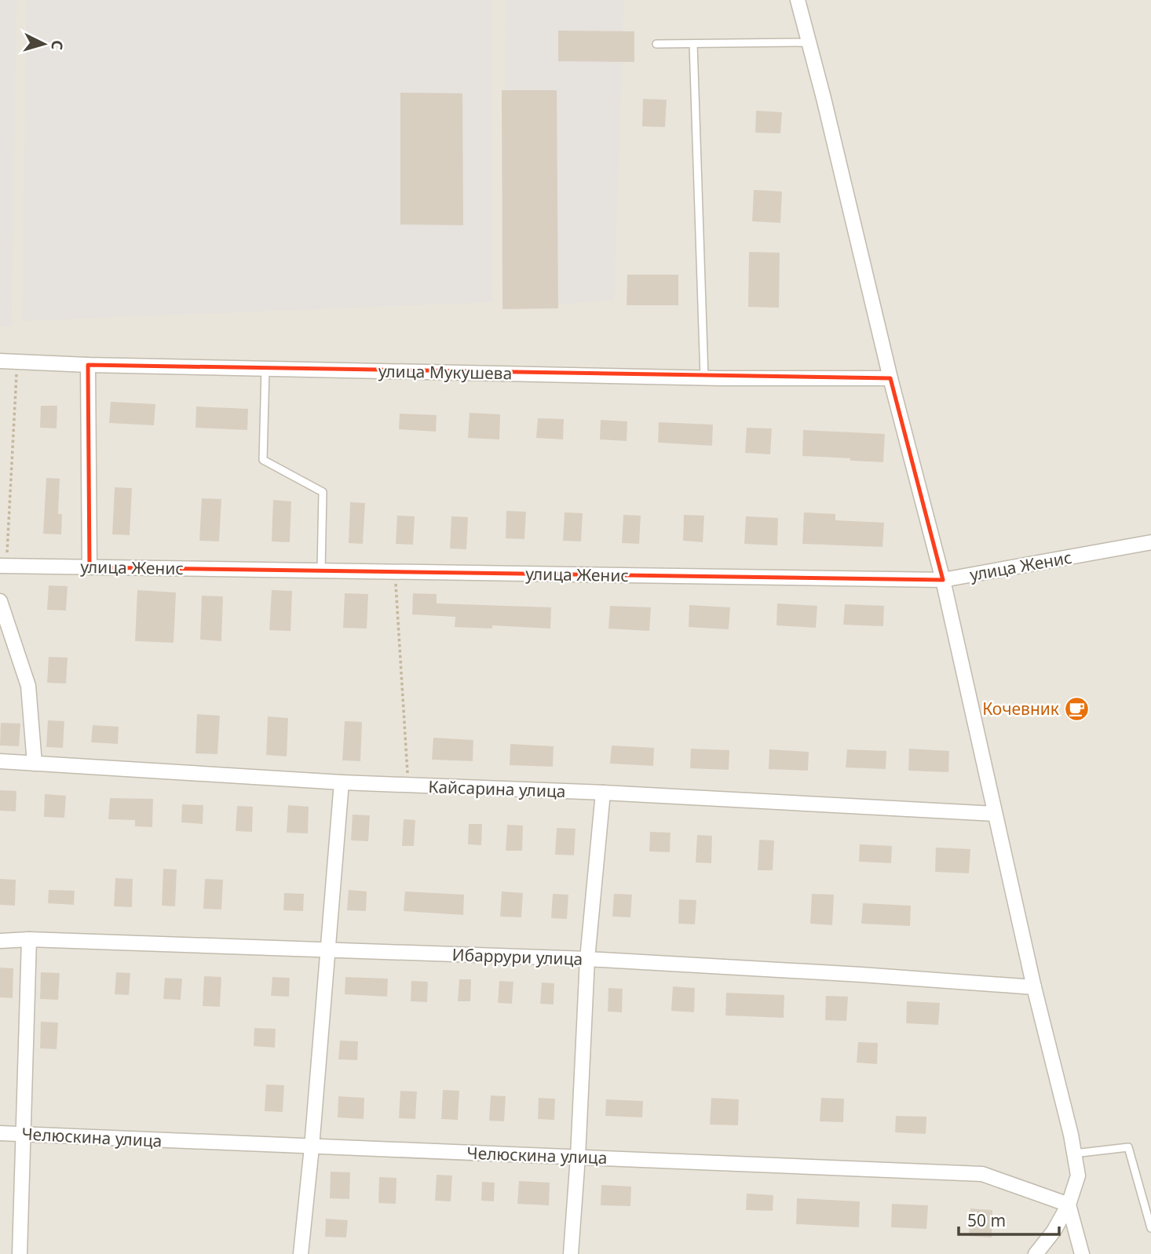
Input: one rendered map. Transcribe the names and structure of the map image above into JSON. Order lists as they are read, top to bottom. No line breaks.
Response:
{"streets":{"street":["улица Мукушева","улица Женис","Кайсарина улица","Ибаррури улица","Челюскина улица"]},"places":{"cafe":["Кочевник"]},"scale_bar":"50 m","north":"right"}
